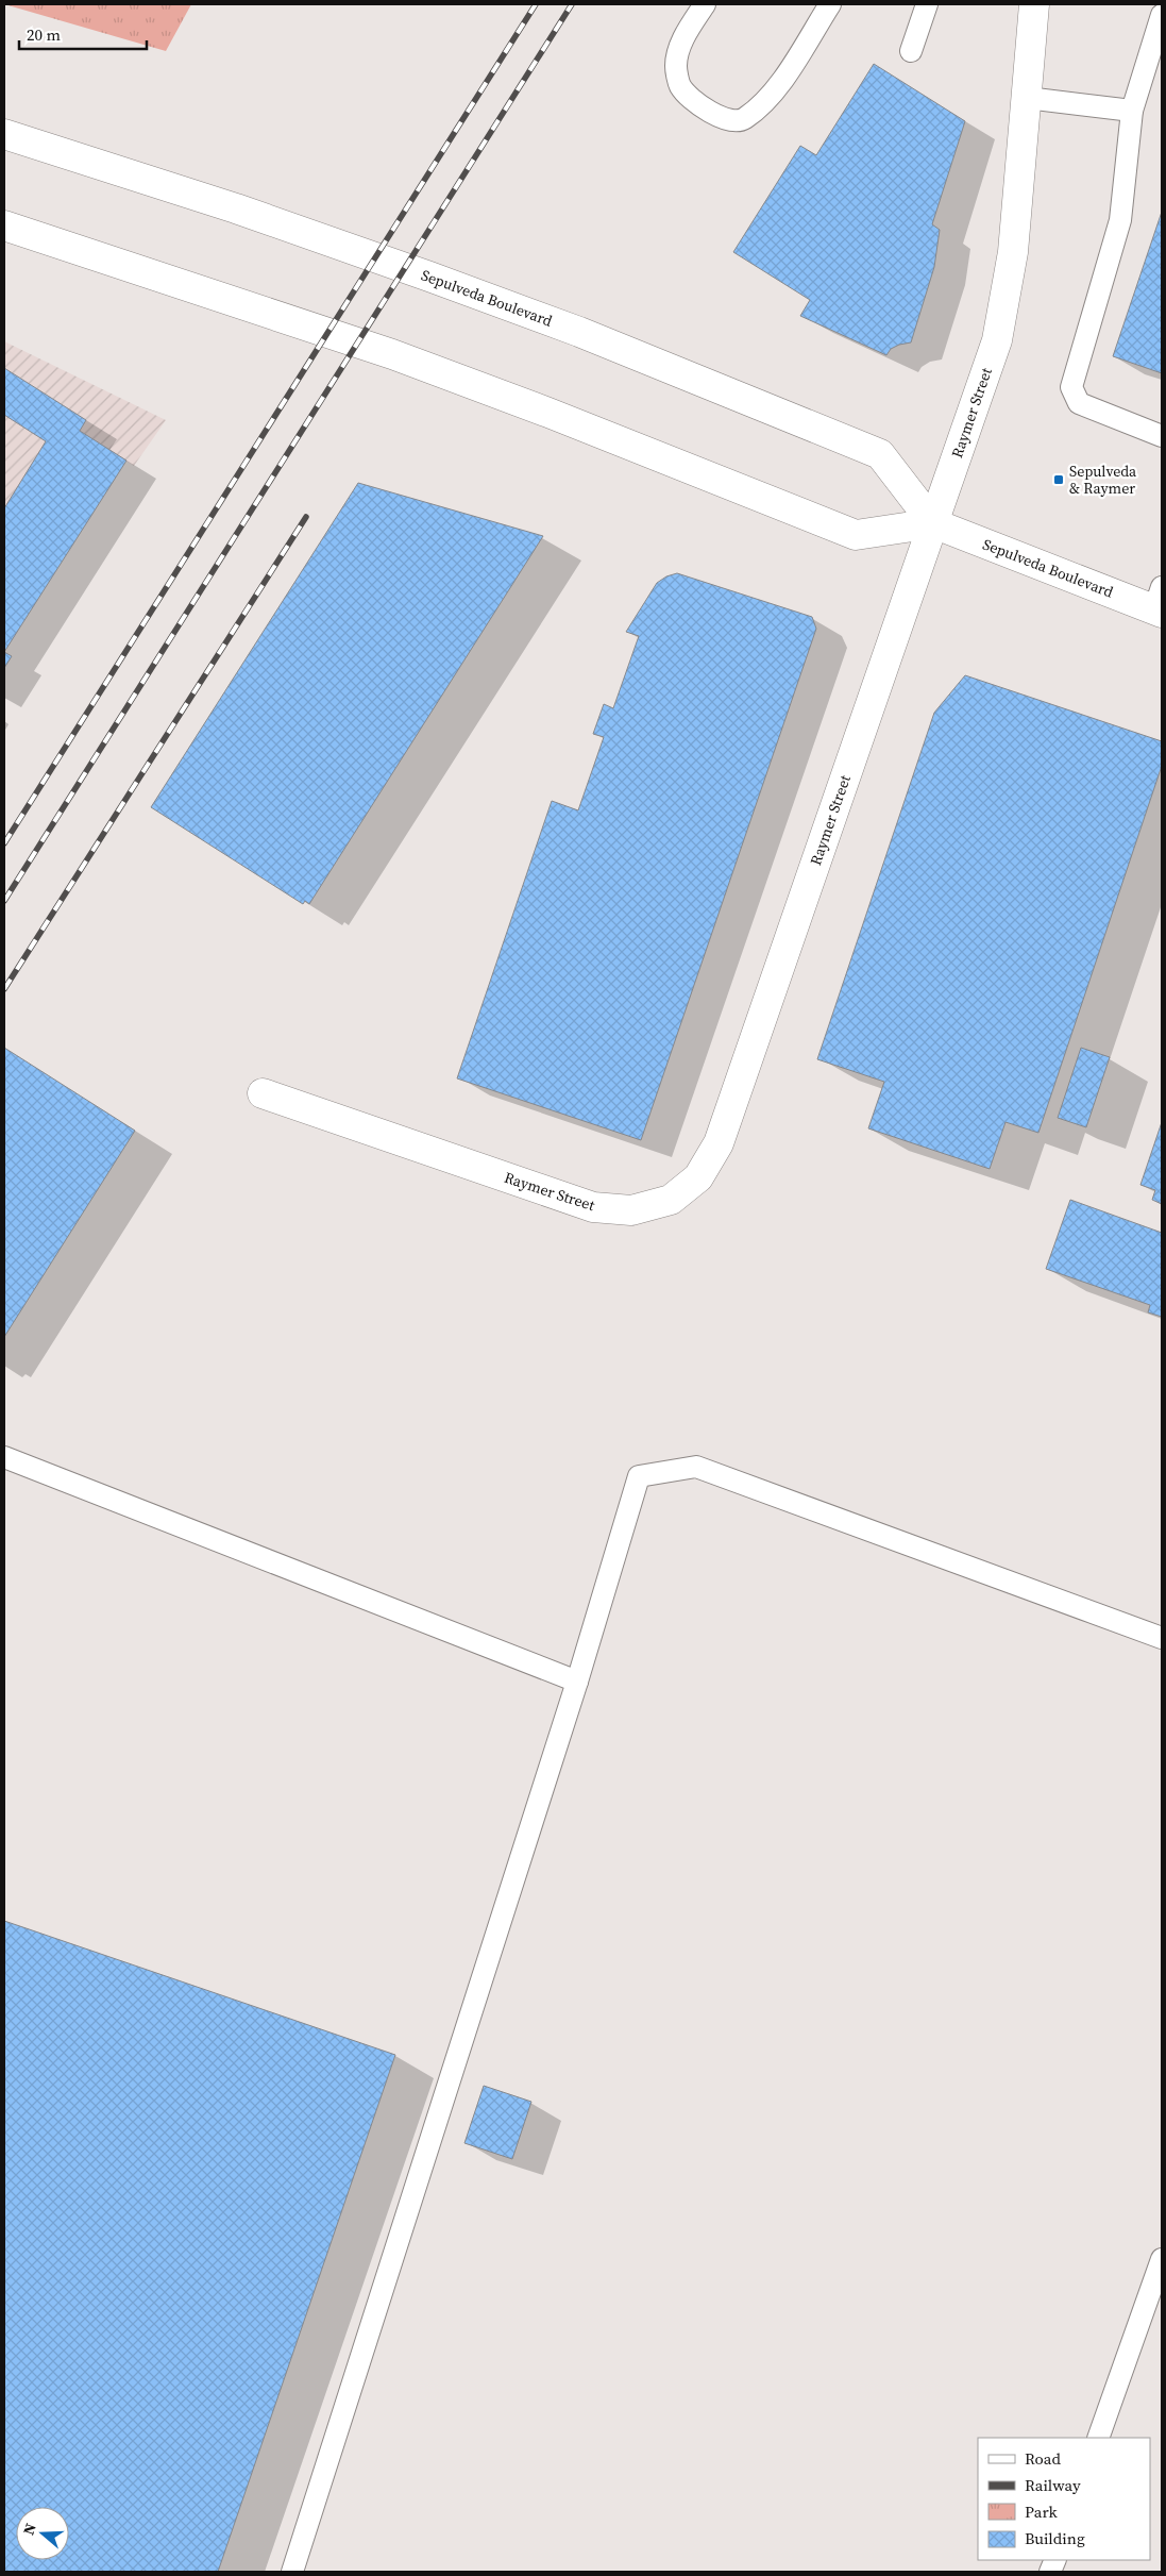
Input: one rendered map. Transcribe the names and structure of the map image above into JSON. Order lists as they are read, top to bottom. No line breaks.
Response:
{"streets":{"main road":["Sepulveda Boulevard","Raymer Street"]},"crossings":[["Sepulveda Boulevard","Raymer Street"]],"places":{"transit":["Sepulveda & Raymer"]},"legend":["Road","Railway","Park","Building"],"scale_bar":"20 m","north":"left"}
